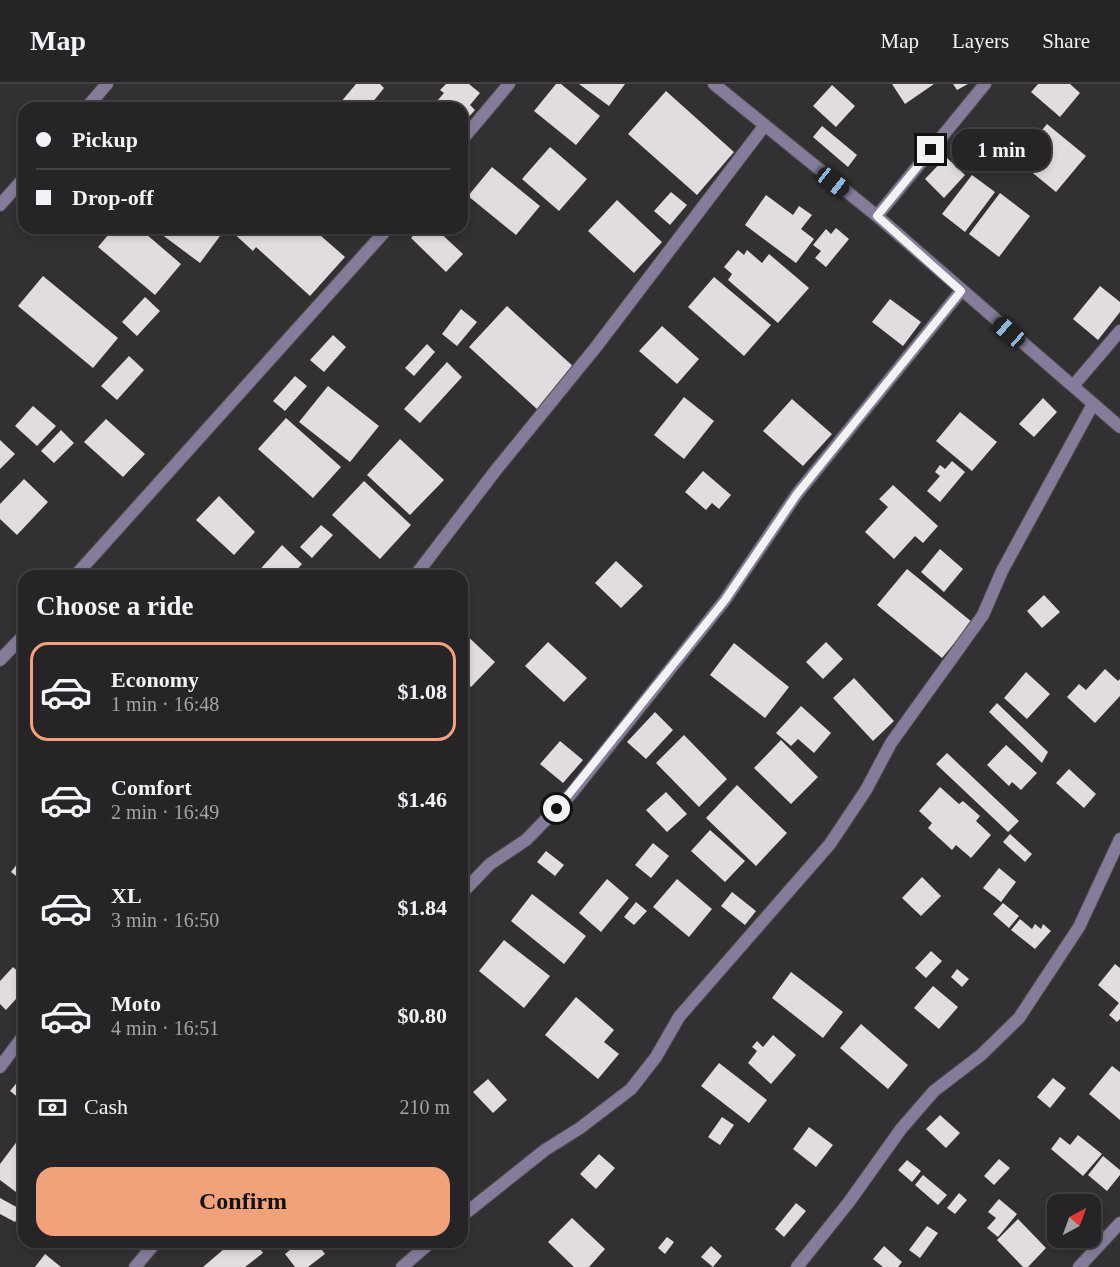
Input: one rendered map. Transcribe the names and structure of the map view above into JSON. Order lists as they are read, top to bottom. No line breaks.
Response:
{"north":"top right","page":{"header":"Map","nav":["Map","Layers","Share"],"banner":["Pickup","Drop-off"],"bubble":"1 min","heading":"Choose a ride","list":[{"name":"Economy","note":"1 min · 16:48","value":"$1.08"},{"name":"Comfort","note":"2 min · 16:49","value":"$1.46"},{"name":"XL","note":"3 min · 16:50","value":"$1.84"},{"name":"Moto","note":"4 min · 16:51","value":"$0.80"}],"pay":["Cash","210 m"],"buttons":"Confirm"}}
